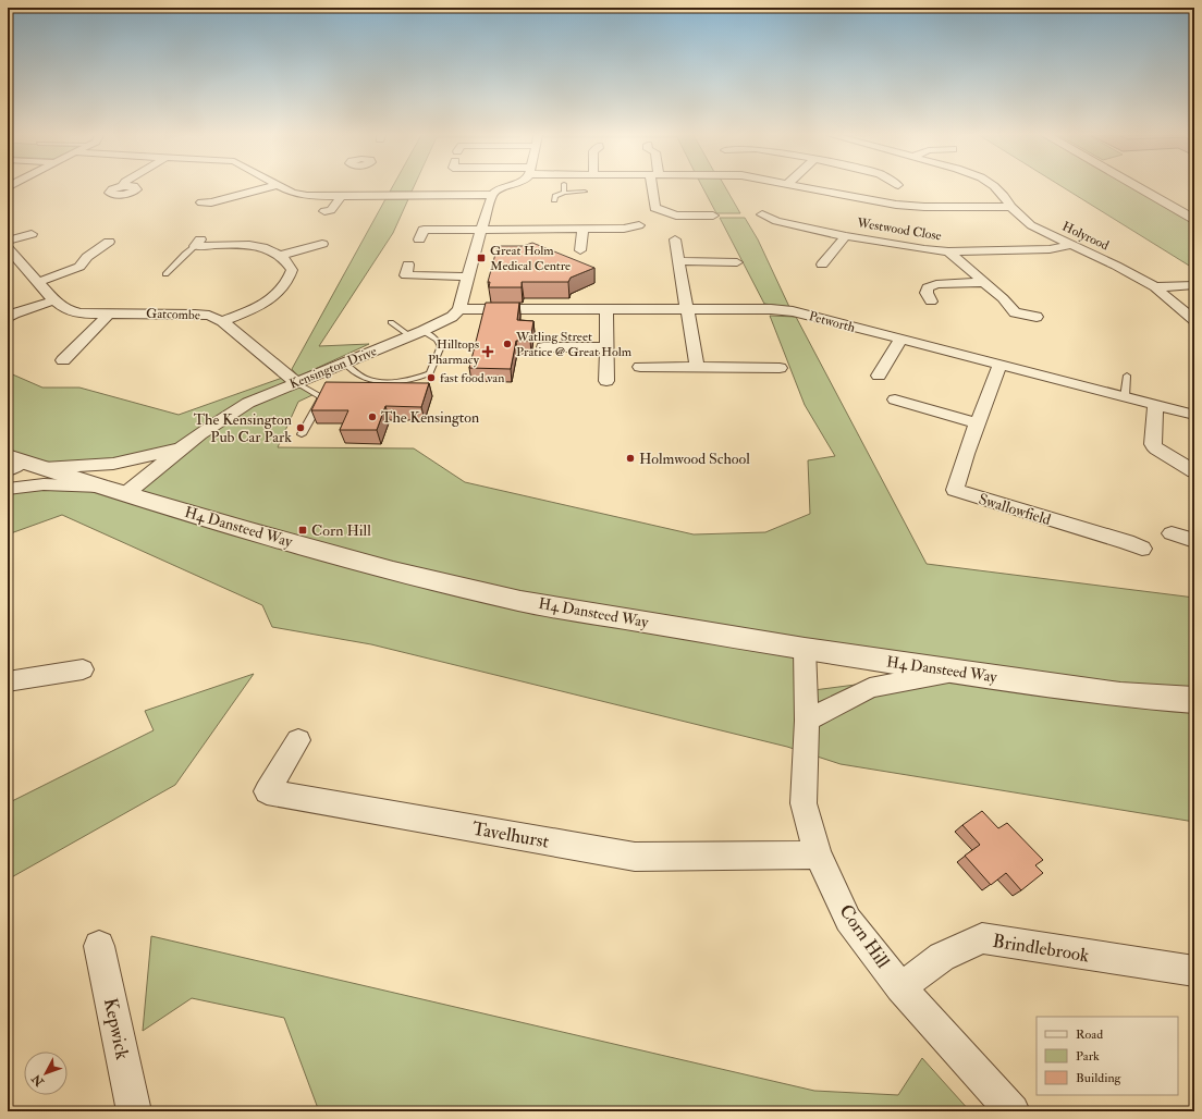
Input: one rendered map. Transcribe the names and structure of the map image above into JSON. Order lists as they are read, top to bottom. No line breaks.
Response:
{"streets":{"street":["Westwood Close","Holyrood","Gatcombe","Petworth","Kensington Drive","Swallowfield","H4 Dansteed Way","Tavelhurst","Corn Hill","Brindlebrook","Kepwick"]},"crossings":[["Westwood Close","Holyrood"],["Gatcombe","Kensington Drive"],["Petworth","Kensington Drive"],["Petworth","Swallowfield"],["Kensington Drive","H4 Dansteed Way"],["H4 Dansteed Way","Corn Hill"],["Tavelhurst","Corn Hill"],["Corn Hill","Brindlebrook"]],"places":{"transit":["Great Holm Medical Centre","Corn Hill"],"other":["Watling Street Pratice @ Great Holm","fast food van","The Kensington","The Kensington Pub Car Park","Holmwood School"],"health":["Hilltops Pharmacy"]},"legend":["Road","Park","Building"],"north":"bottom left"}
